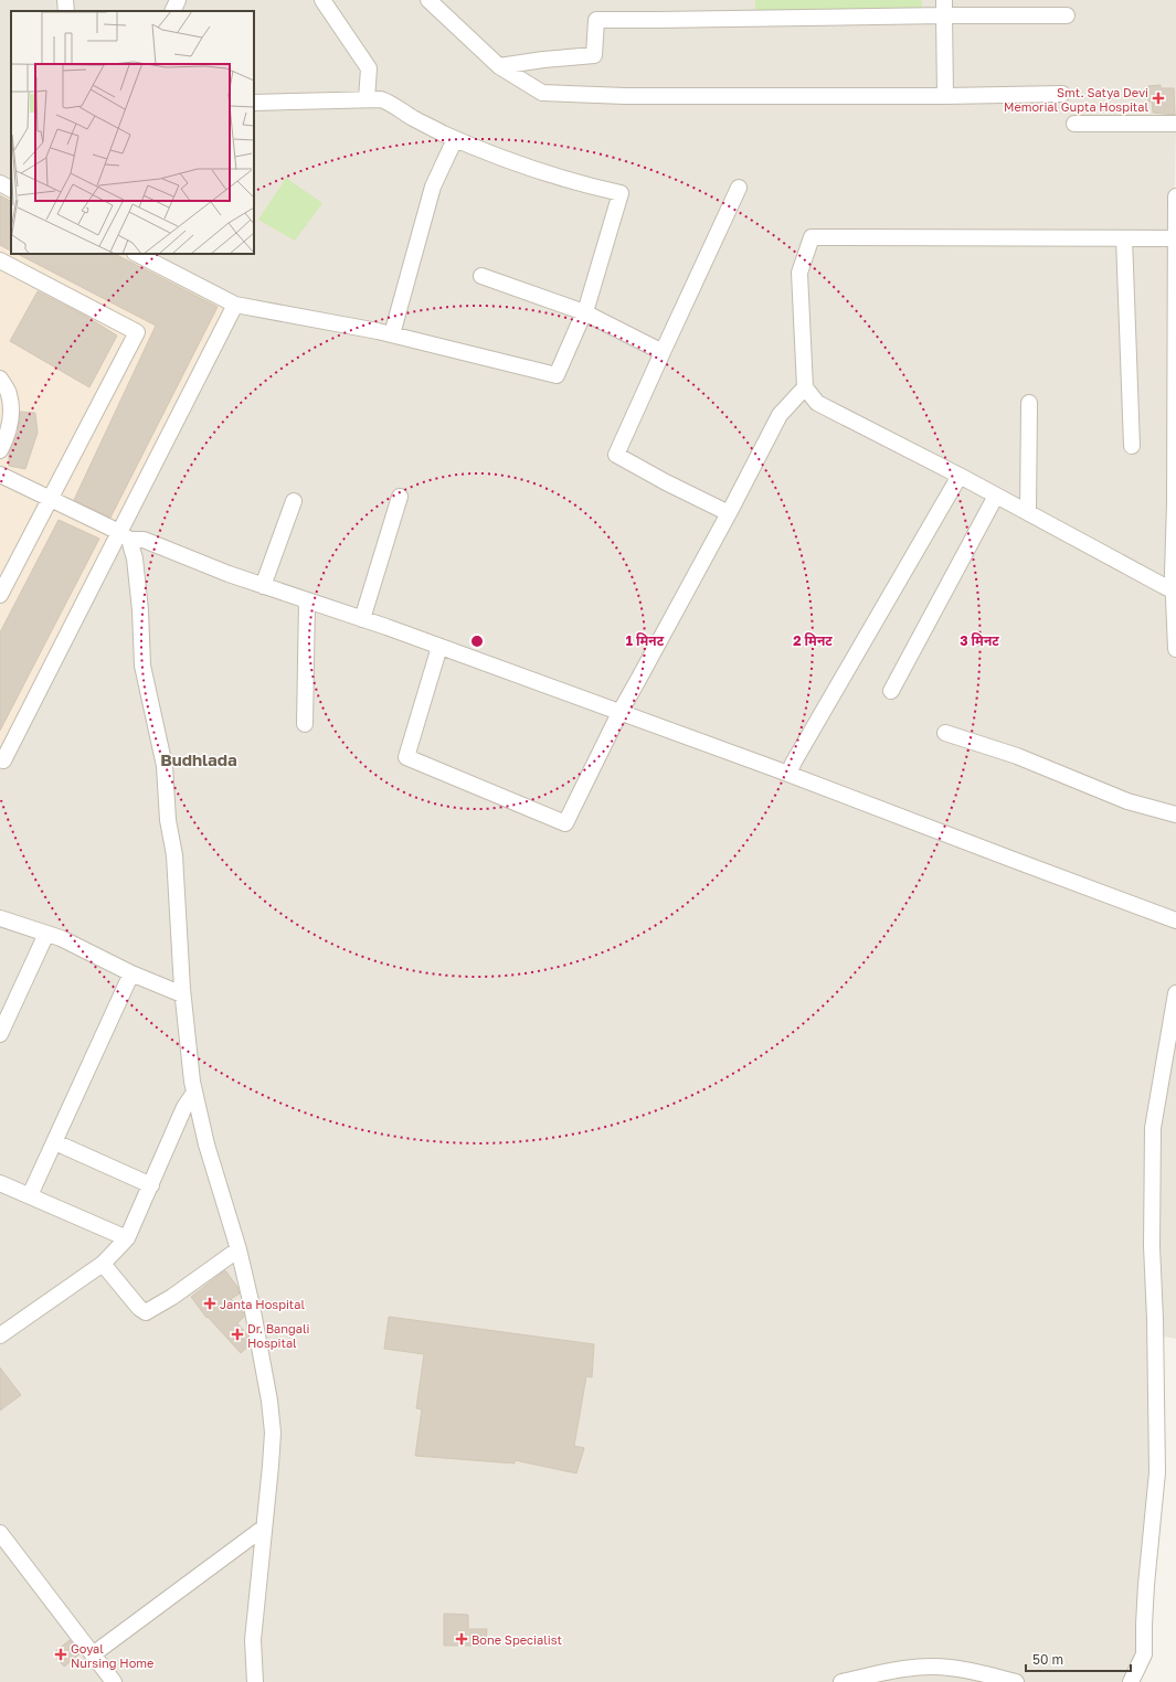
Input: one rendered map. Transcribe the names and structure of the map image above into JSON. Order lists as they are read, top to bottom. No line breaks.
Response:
{"districts":["Budhlada"],"places":{"health":["Smt. Satya Devi Memorial Gupta Hospital","Janta Hospital","Dr. Bangali Hospital","Bone Specialist","Goyal Nursing Home"]},"scale_bar":"50 m","rings":["1 मिनट","2 मिनट","3 मिनट"]}
